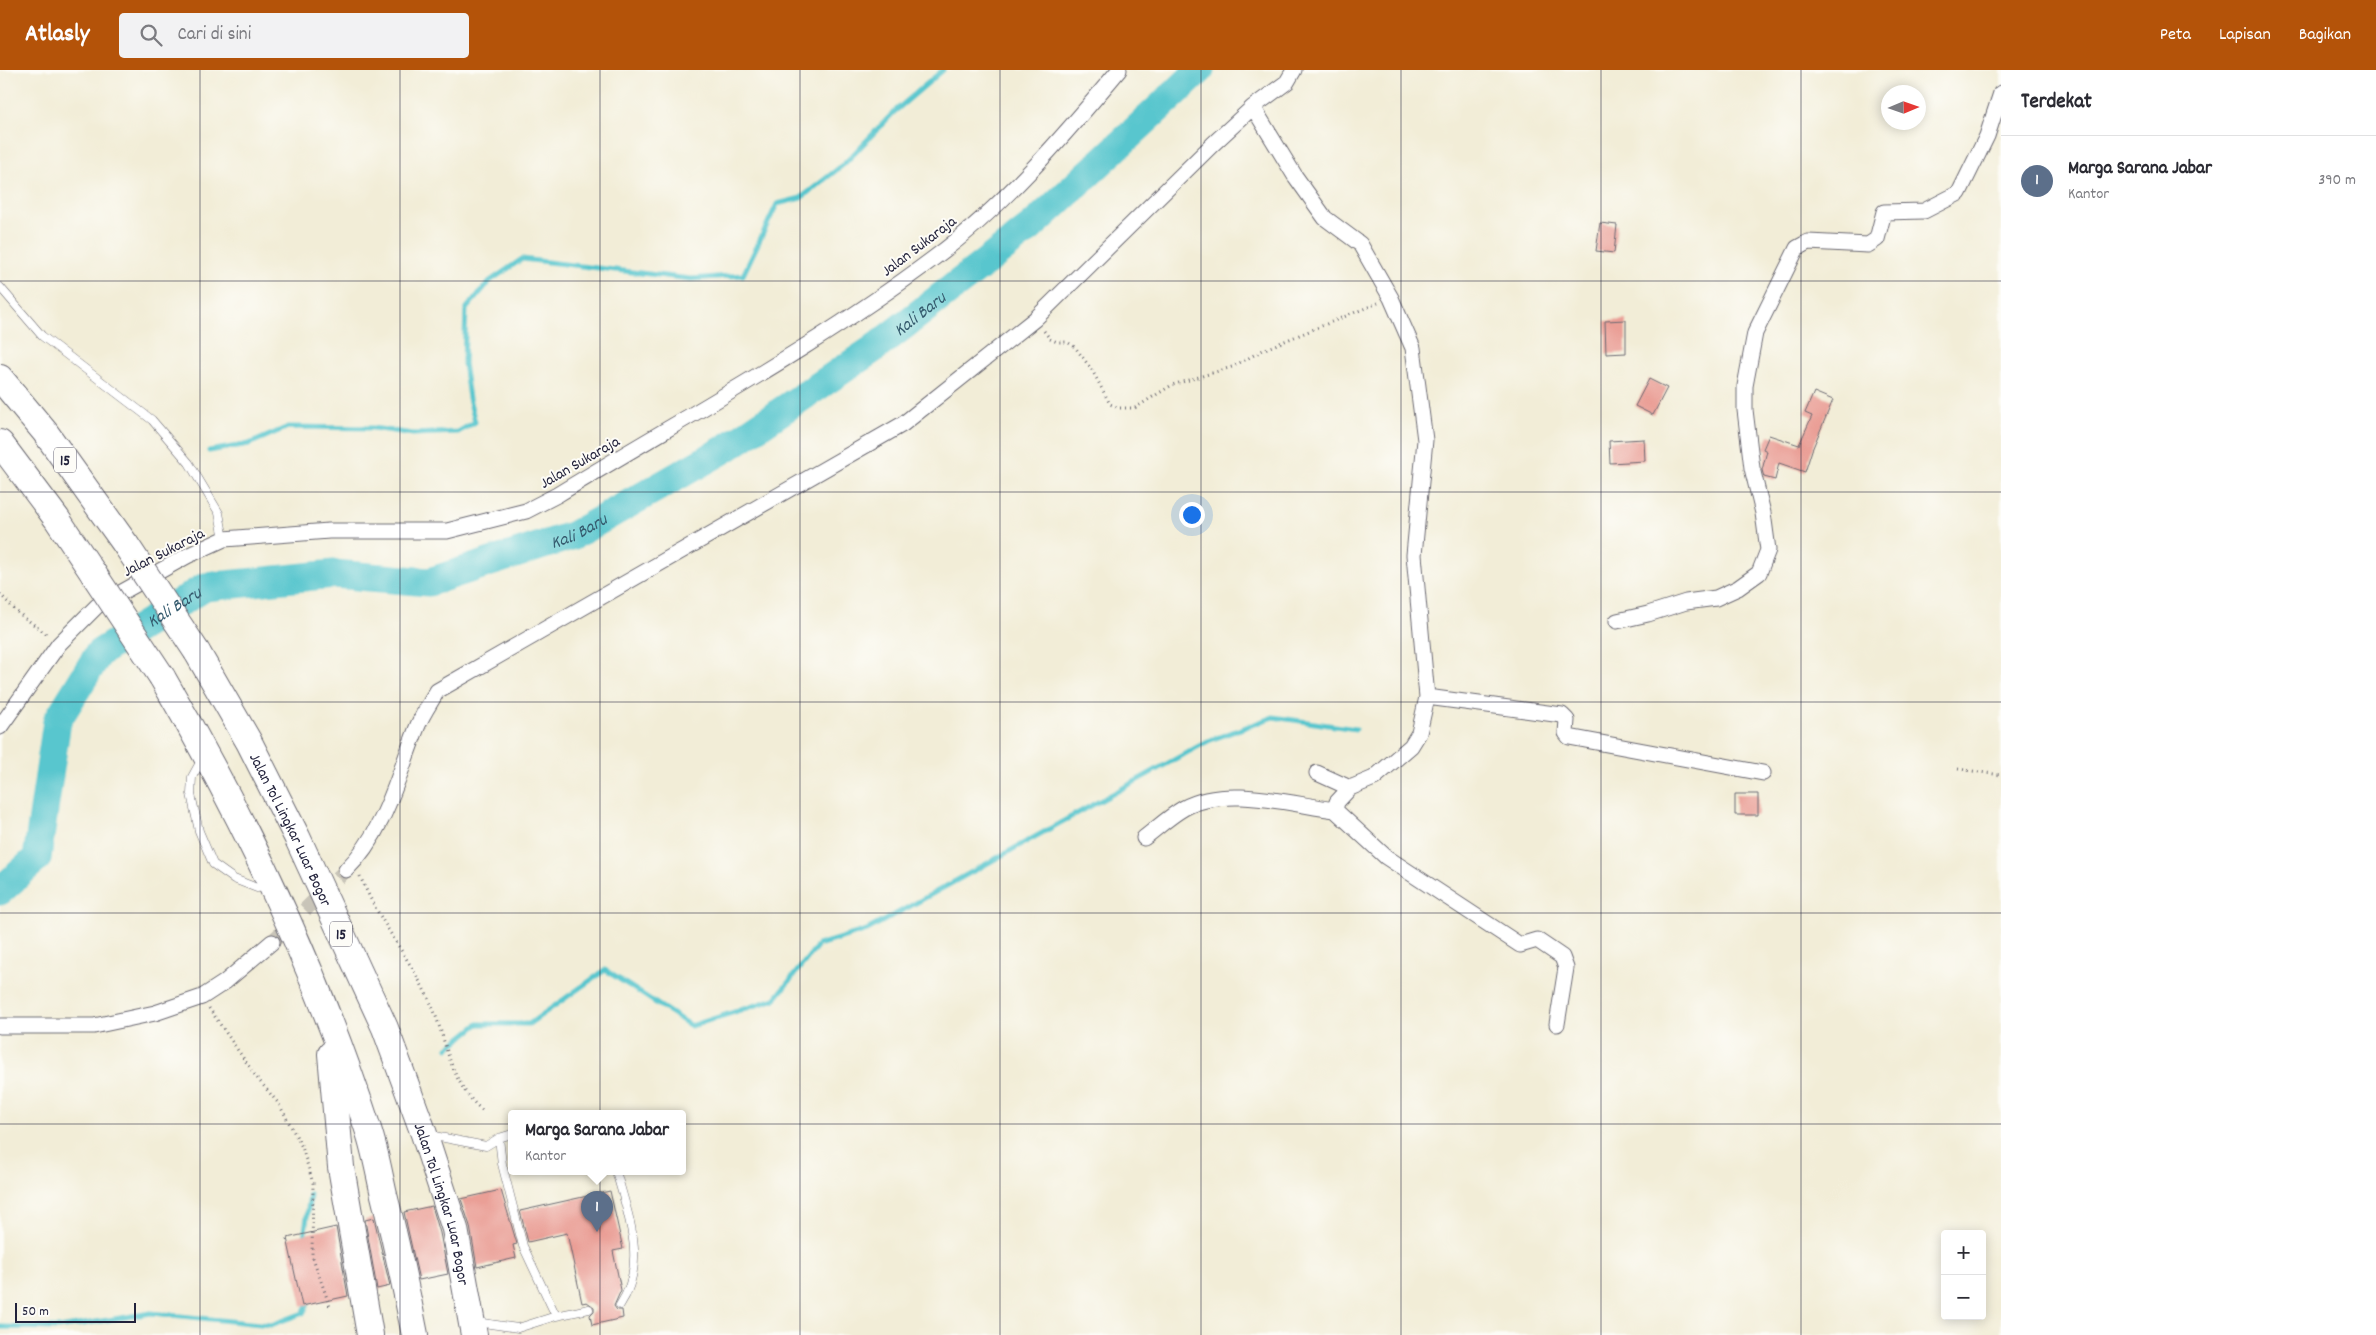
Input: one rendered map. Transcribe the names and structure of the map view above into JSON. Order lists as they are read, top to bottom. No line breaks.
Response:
{"streets":{"highway":["15","Jalan Tol Lingkar Luar Bogor"],"street":["Jalan Sukaraja"]},"water":["Kali Baru"],"scale_bar":"50 m","north":"right","page":{"header":"Atlasly","search":"Cari di sini","nav":["Peta","Lapisan","Bagikan"],"heading":"Terdekat","list":[{"mark":"1","name":"Marga Sarana Jabar","note":"Kantor","value":"390 m"}],"popup":["Marga Sarana Jabar","Kantor"],"pins":"1","map_buttons":["+","−"],"scale":"50 m"}}
